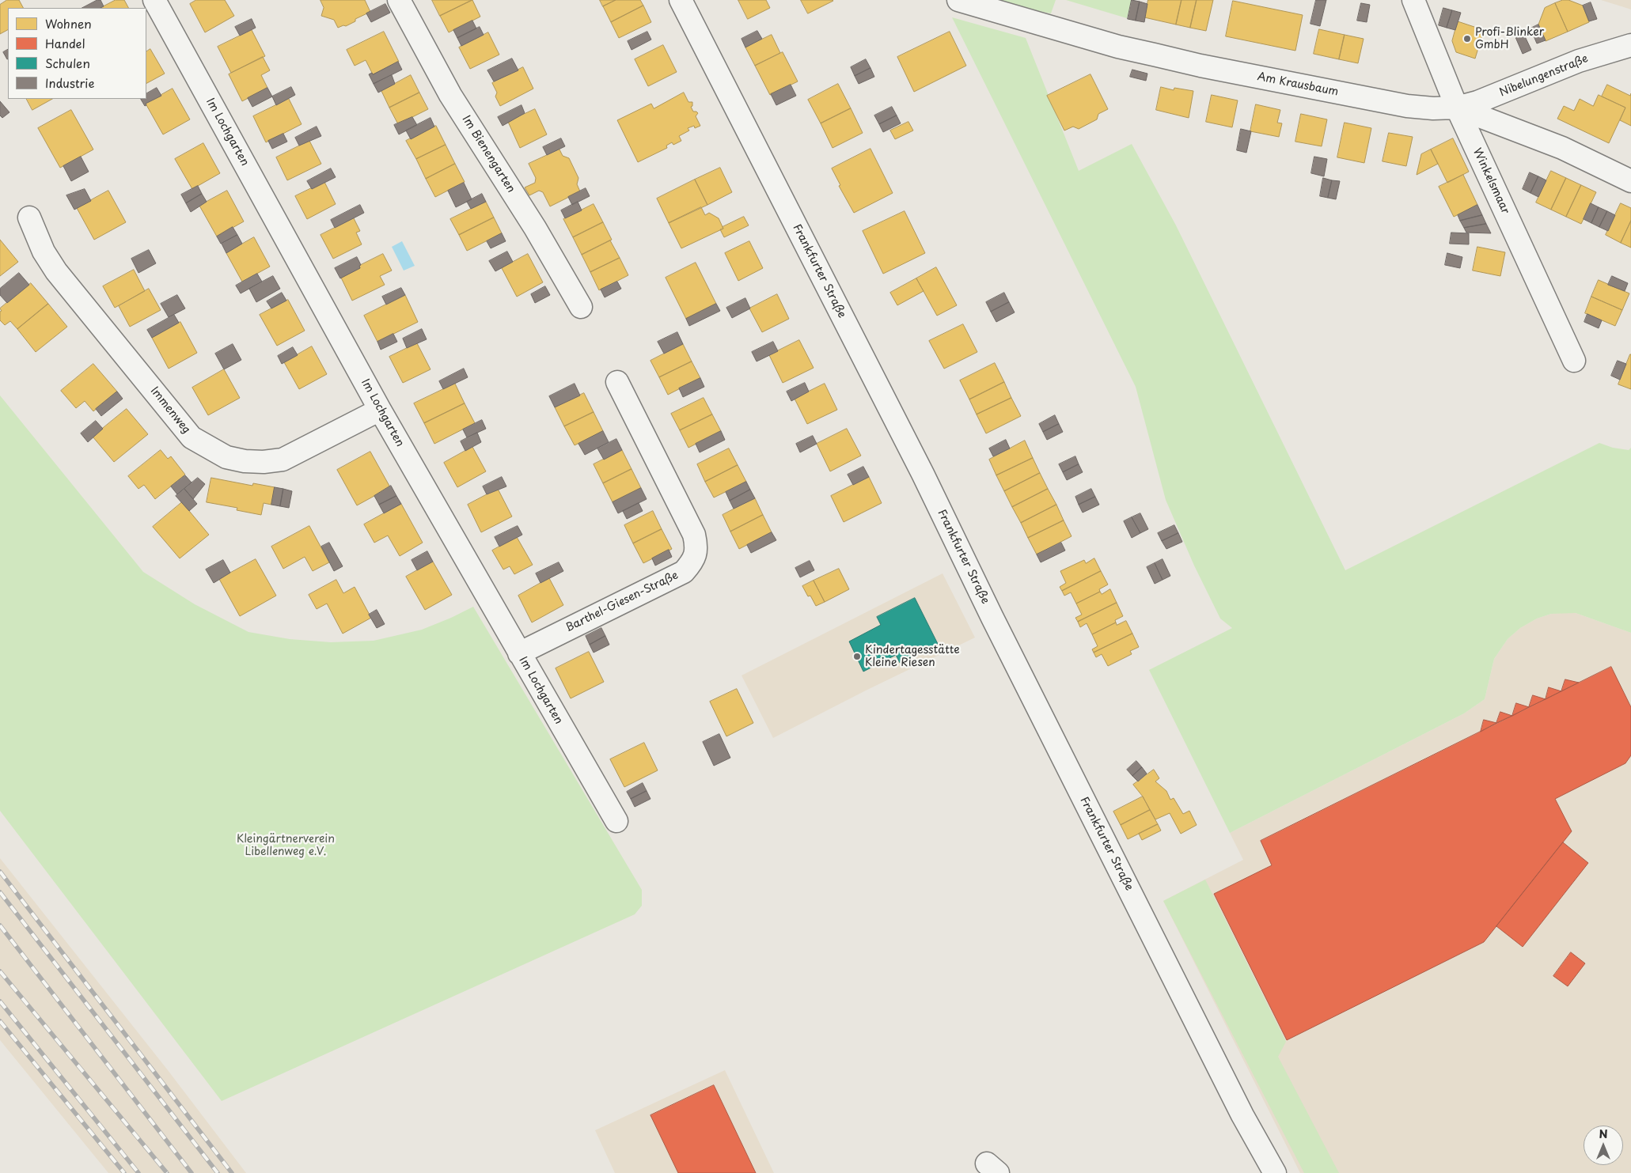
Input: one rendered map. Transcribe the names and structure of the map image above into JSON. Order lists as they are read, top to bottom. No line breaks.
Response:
{"streets":{"street":["Nibelungenstraße","Am Krausbaum","Im Lochgarten","Im Bienengarten","Winkelsmaar","Frankfurter Straße","Immenweg","Barthel-Giesen-Straße"]},"crossings":[["Nibelungenstraße","Am Krausbaum"],["Nibelungenstraße","Winkelsmaar"],["Am Krausbaum","Winkelsmaar"],["Im Lochgarten","Immenweg"],["Im Lochgarten","Barthel-Giesen-Straße"]],"parks":["Kleingärtnerverein Libellenweg e.V."],"places":["Profi-Blinker GmbH","Kindertagesstätte Kleine Riesen"],"legend":["Wohnen","Handel","Schulen","Industrie"],"north":"top"}
